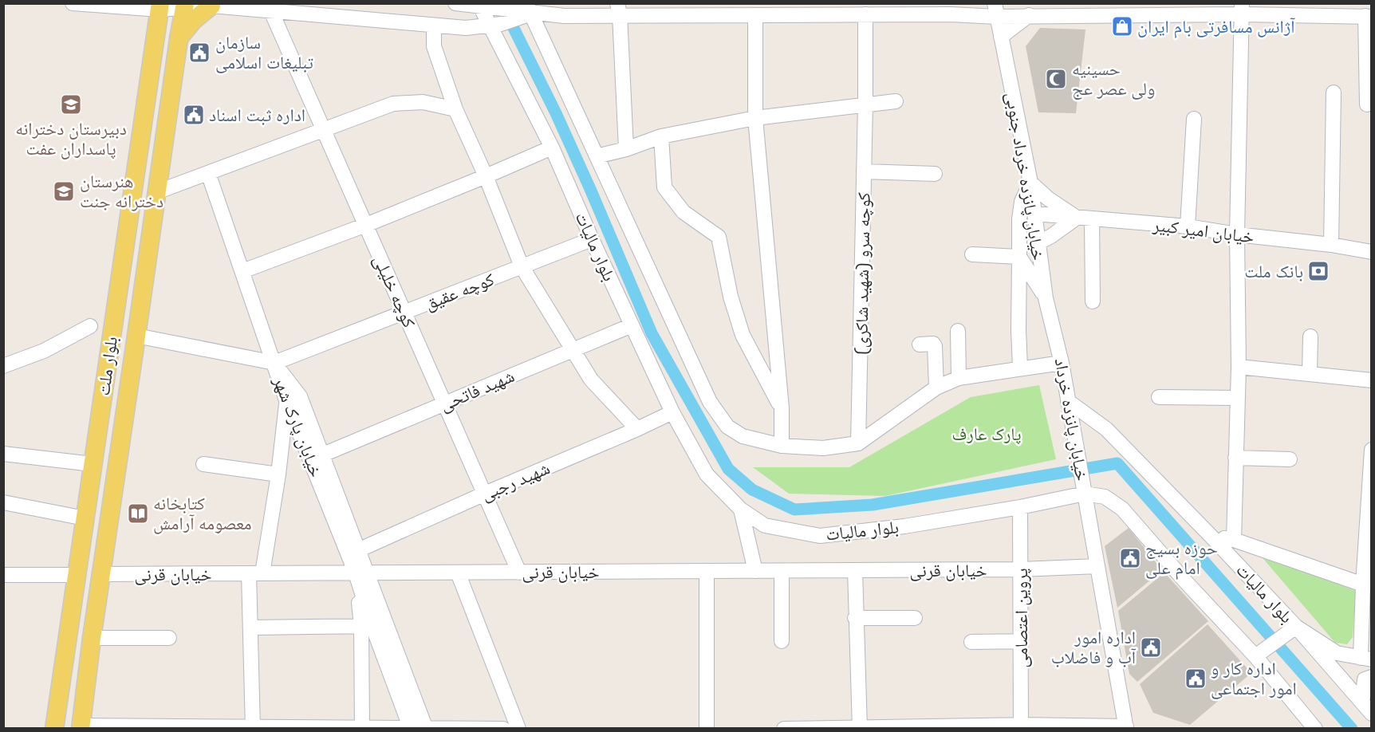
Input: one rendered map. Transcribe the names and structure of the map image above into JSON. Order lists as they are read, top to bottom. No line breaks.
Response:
{"streets":{"main road":["بلوار ملت"],"street":["خیابان پانزده خرداد جنوبی","خیابان امیر کبیر","بلوار مالیات","کوچه سرو (شهید شاکری)","کوچه خلیلی","کوچه عقیق","شهید فاتحی","خیابان پانزده خرداد","خیابان پارک شهر","شهید رجبی","خیابان قرنی","پروین اعتصامی"]},"crossings":[["خیابان پانزده خرداد جنوبی","خیابان امیر کبیر"],["خیابان پانزده خرداد جنوبی","خیابان پانزده خرداد"],["بلوار مالیات","کوچه عقیق"],["بلوار مالیات","شهید فاتحی"],["بلوار مالیات","خیابان پانزده خرداد"],["بلوار مالیات","شهید رجبی"],["بلوار مالیات","پروین اعتصامی"],["کوچه خلیلی","کوچه عقیق"],["کوچه خلیلی","شهید فاتحی"],["کوچه خلیلی","شهید رجبی"],["کوچه خلیلی","خیابان قرنی"],["کوچه عقیق","خیابان پارک شهر"],["بلوار ملت","خیابان قرنی"],["شهید فاتحی","خیابان پارک شهر"],["خیابان پارک شهر","شهید رجبی"],["خیابان پارک شهر","خیابان قرنی"],["خیابان قرنی","پروین اعتصامی"]],"parks":["پارک عارف"],"places":{"shop":["آژانس مسافرتی بام ایران"],"public building":["سازمان تبلیغات اسلامی","اداره ثبت اسناد","حوزه بسیج امام علی","اداره امور آب و فاضلاب","اداره کار و امور اجتماعی"],"mosque":["حسینیه ولی عصر عج"],"school or university":["دبیرستان دخترانه پاسداران عفت","هنرستان دخترانه جنت"],"bank":["بانک ملت"],"library":["کتابخانه معصومه آرامش"]}}
